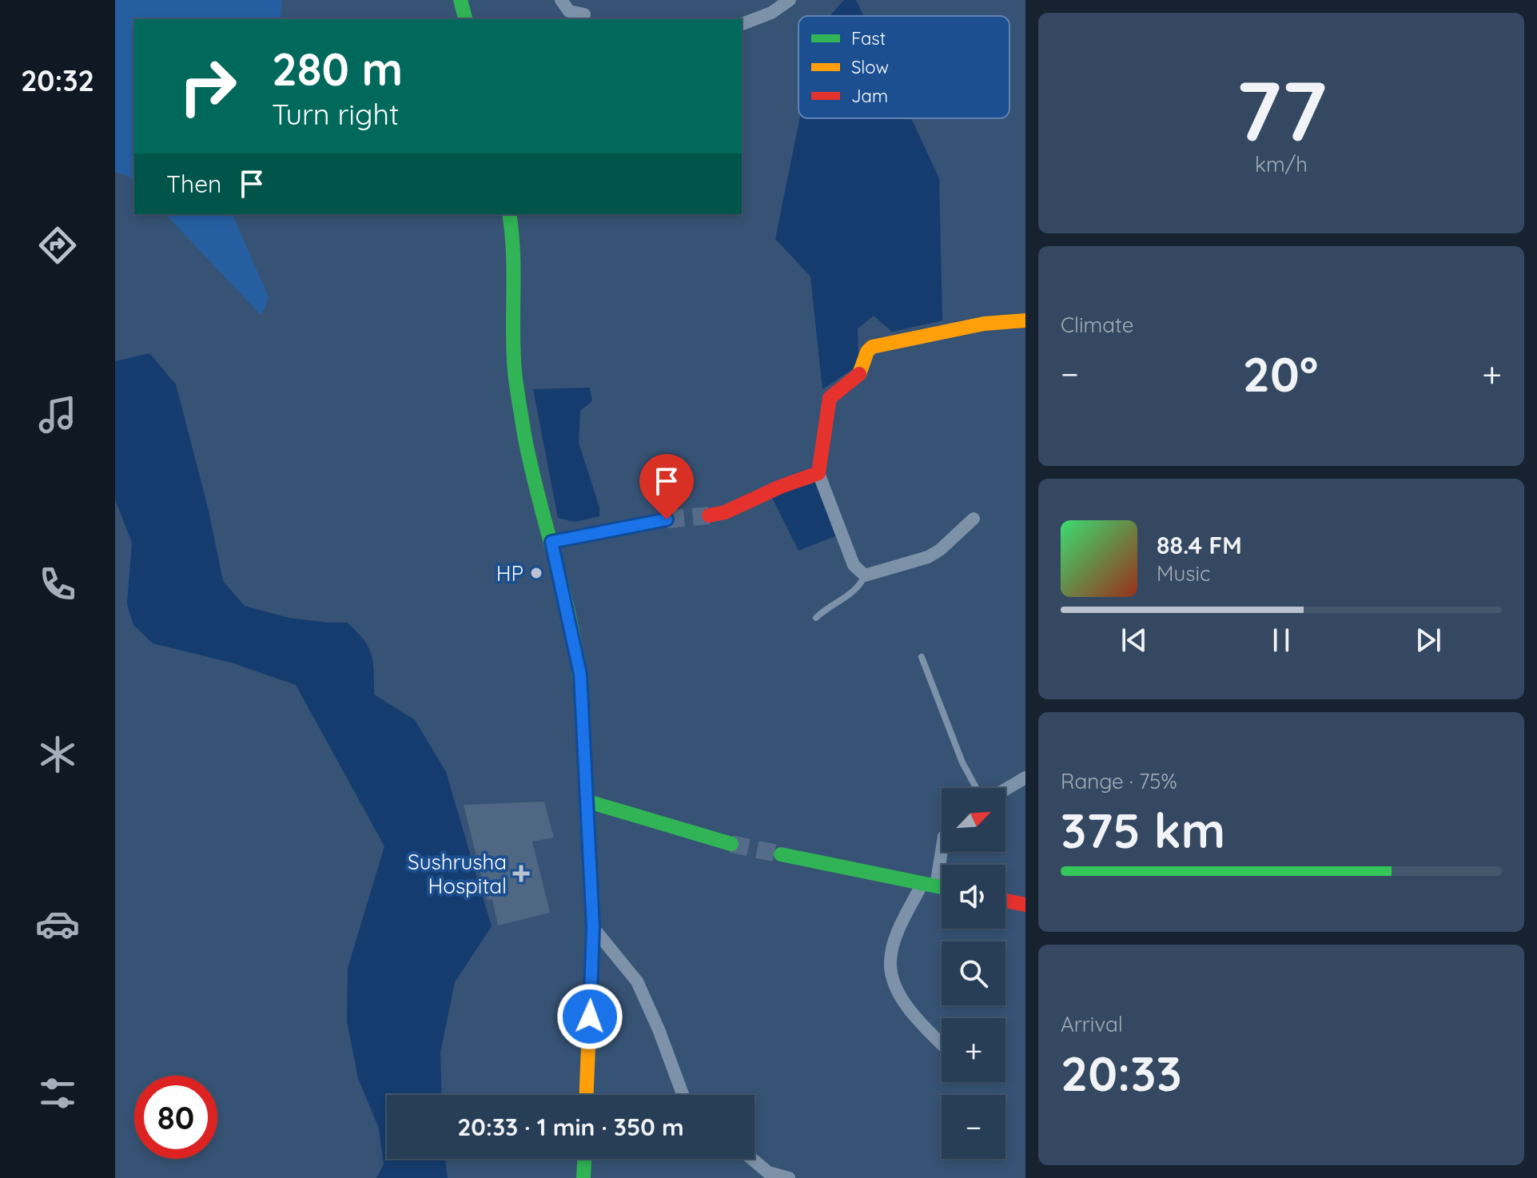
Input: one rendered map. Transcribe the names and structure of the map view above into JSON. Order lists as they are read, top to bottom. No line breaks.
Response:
{"places":{"other":["HP"],"health":["Sushrusha Hospital"]},"legend":["Fast","Slow","Jam"],"north":"top right","page":{"tabs":"20:32","tile":[["77","km/h"],"Climate",["Range · 75%","375 km"],["Arrival","20:33"]],"turn":["280 m","Turn right"],"then":"Then","heat":["−","20°","+"],"song":["88.4 FM","Music"],"map_buttons":["+","−"],"limit":"80","trip":"20:33 · 1 min · 350 m"}}
